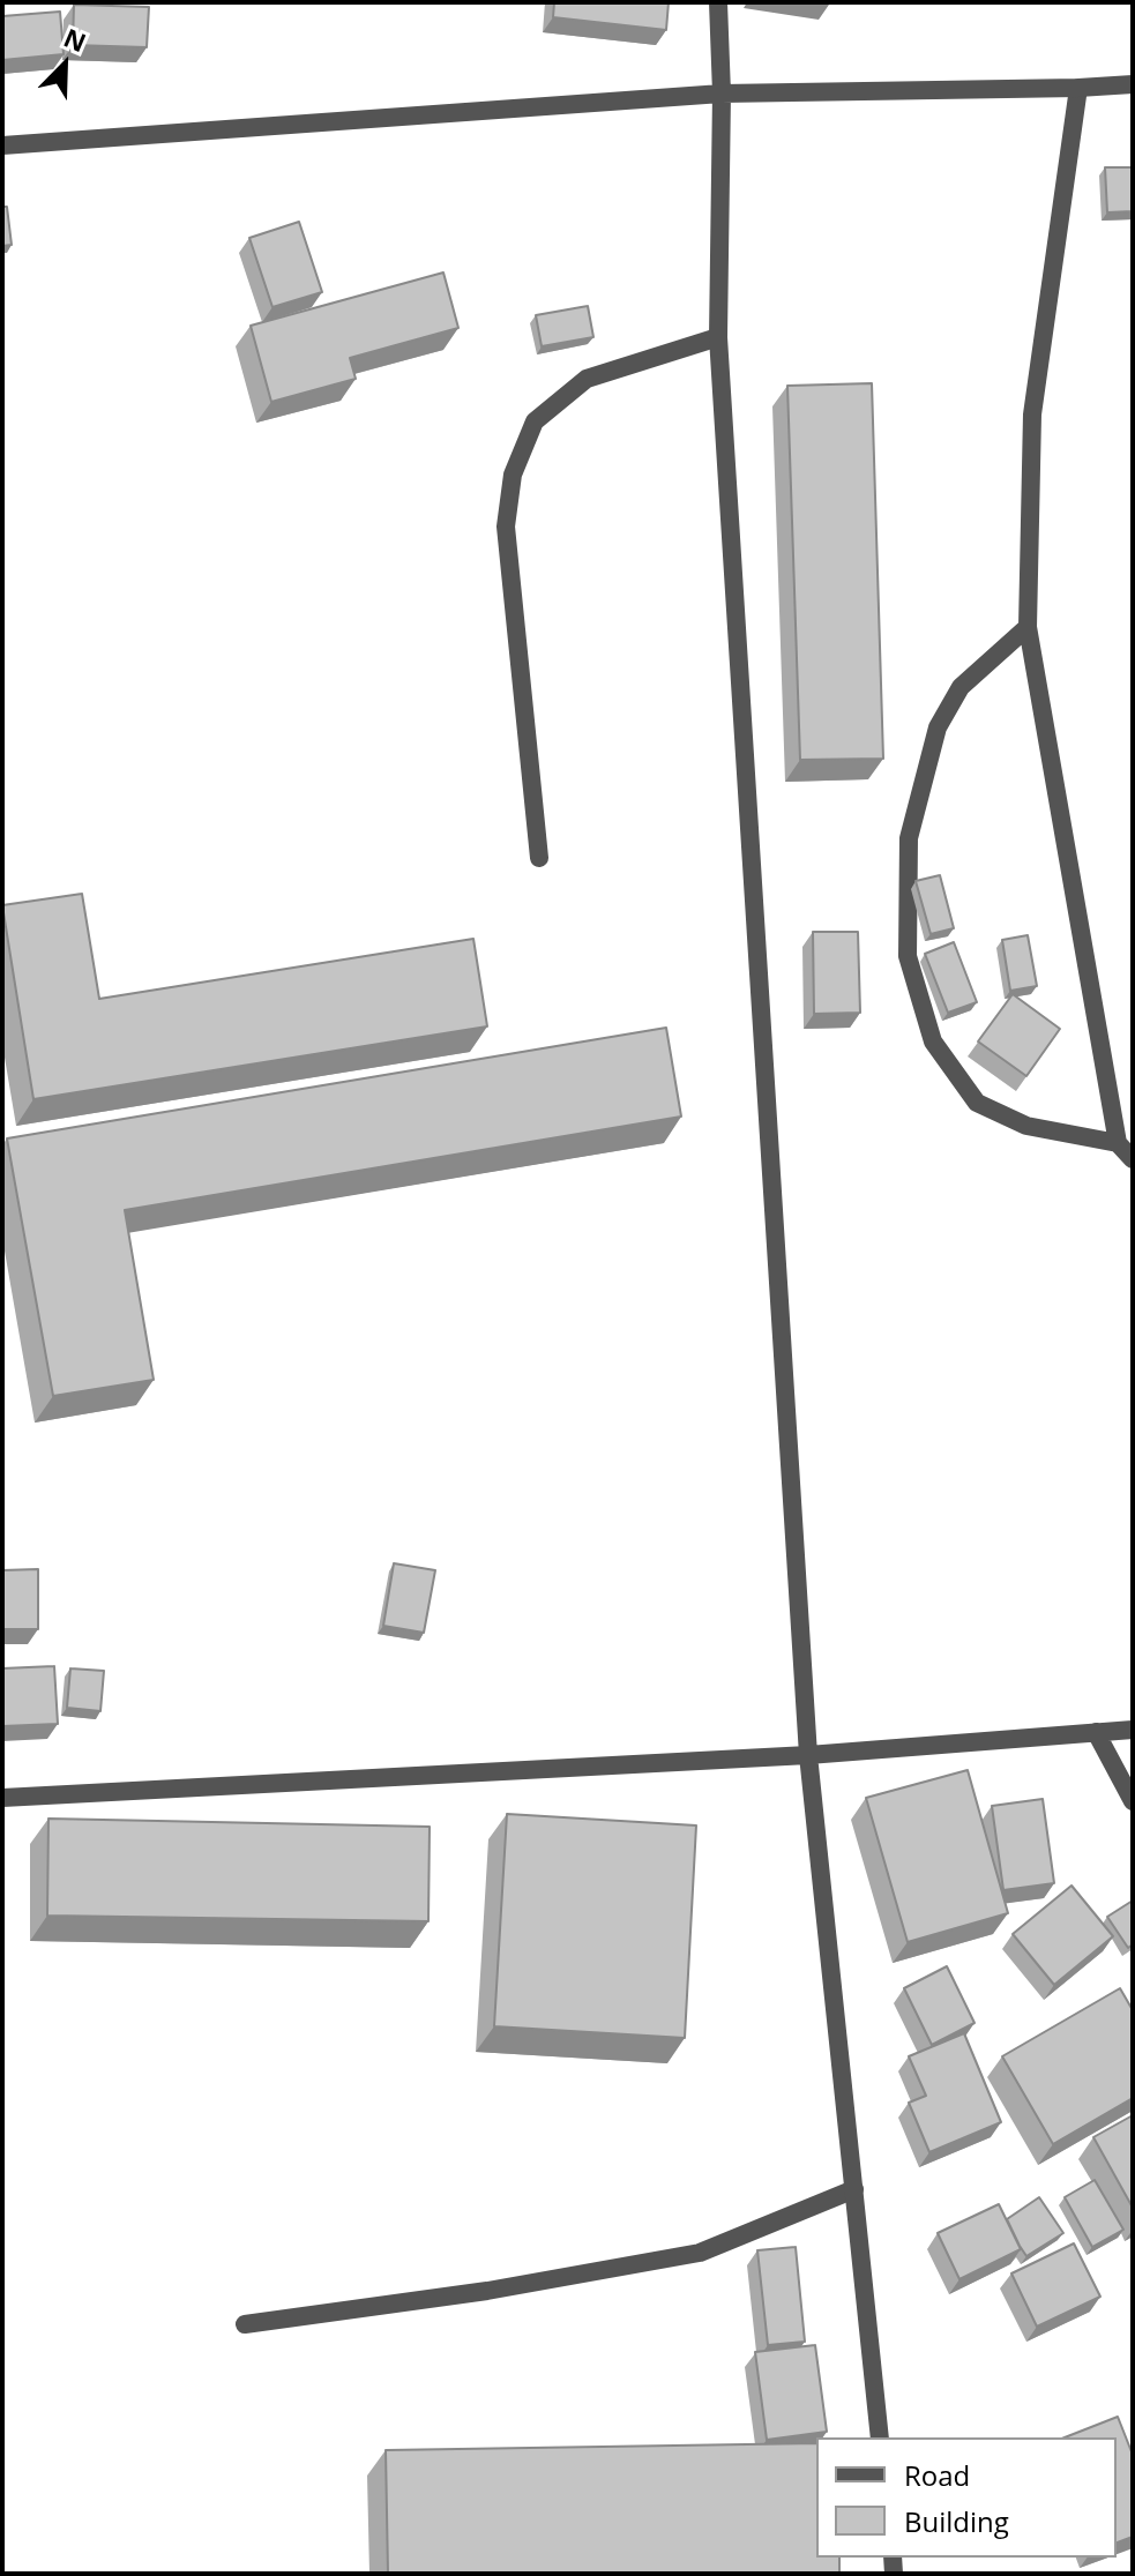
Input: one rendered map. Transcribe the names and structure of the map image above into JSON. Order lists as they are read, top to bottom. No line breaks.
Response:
{"legend":["Road","Building"],"north":"top right"}
